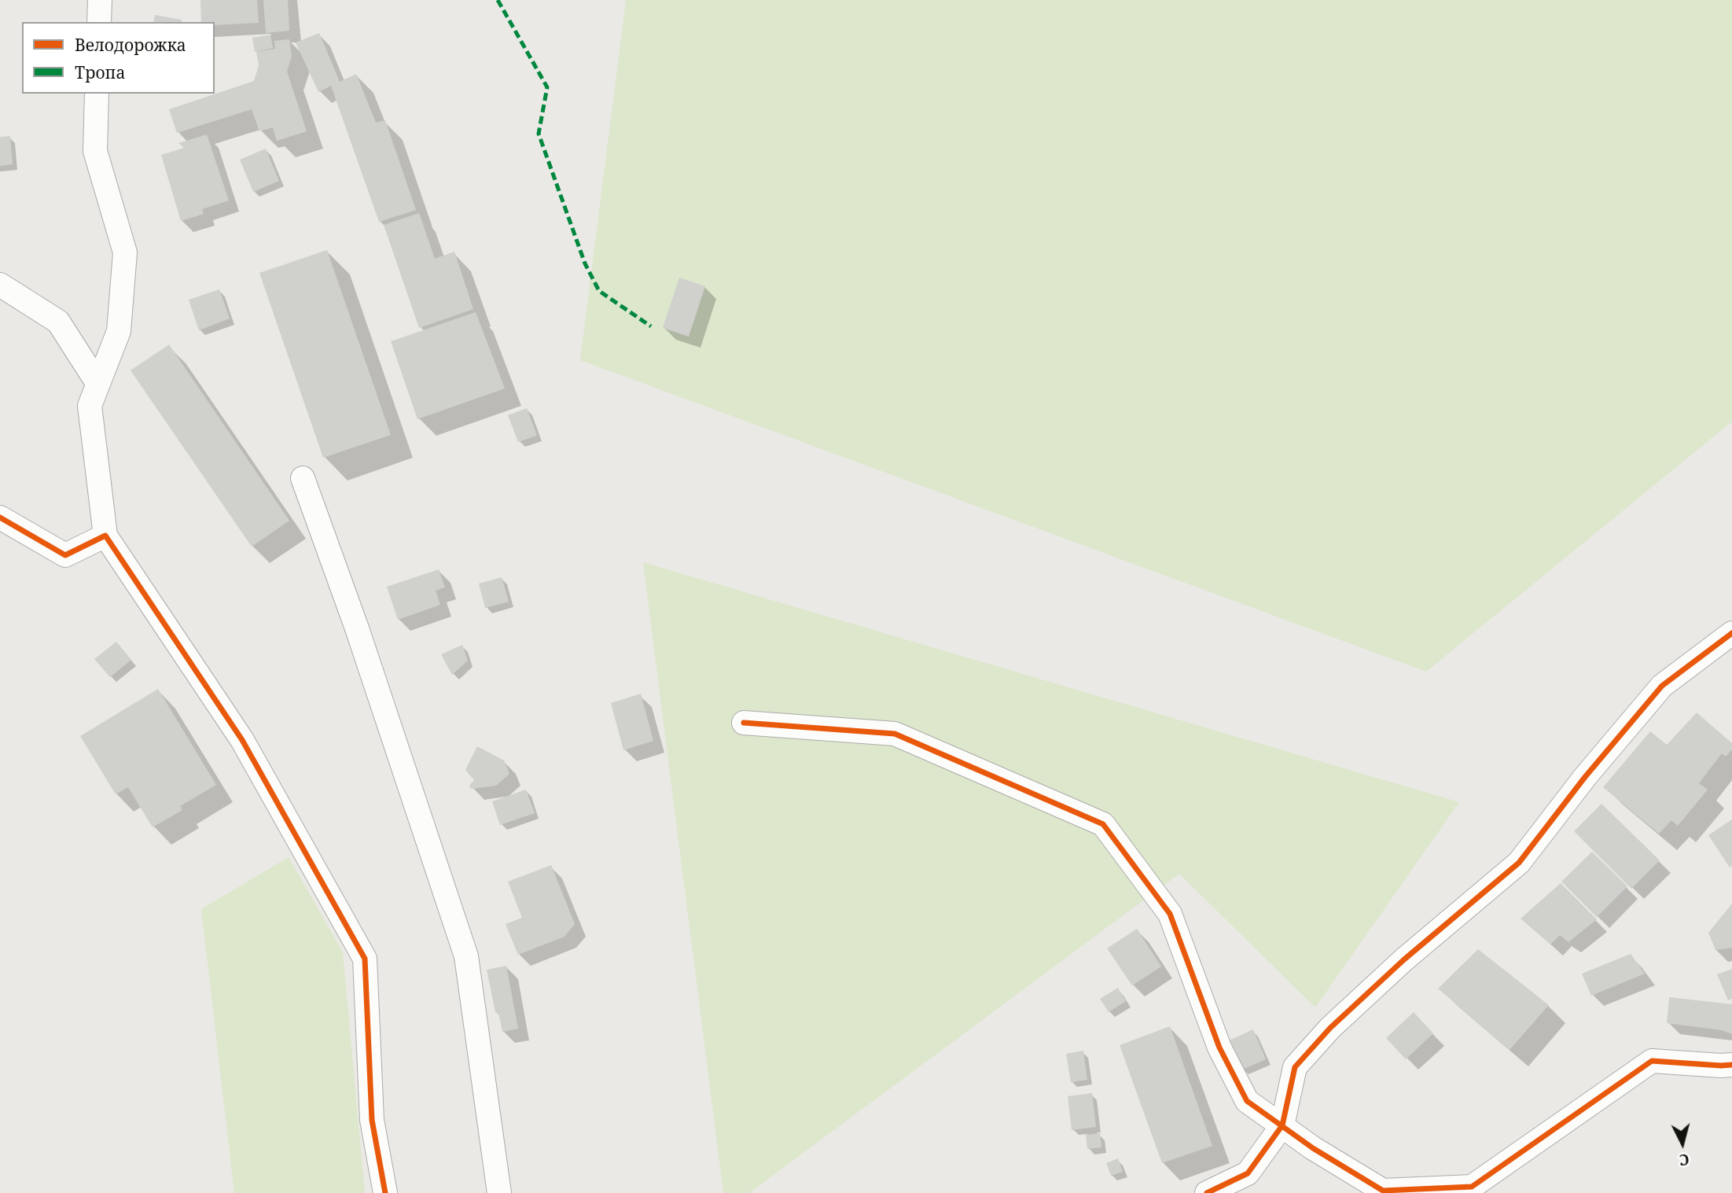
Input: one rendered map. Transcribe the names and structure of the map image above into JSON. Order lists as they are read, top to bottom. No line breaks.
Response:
{"legend":["Велодорожка","Тропа"],"north":"bottom"}
